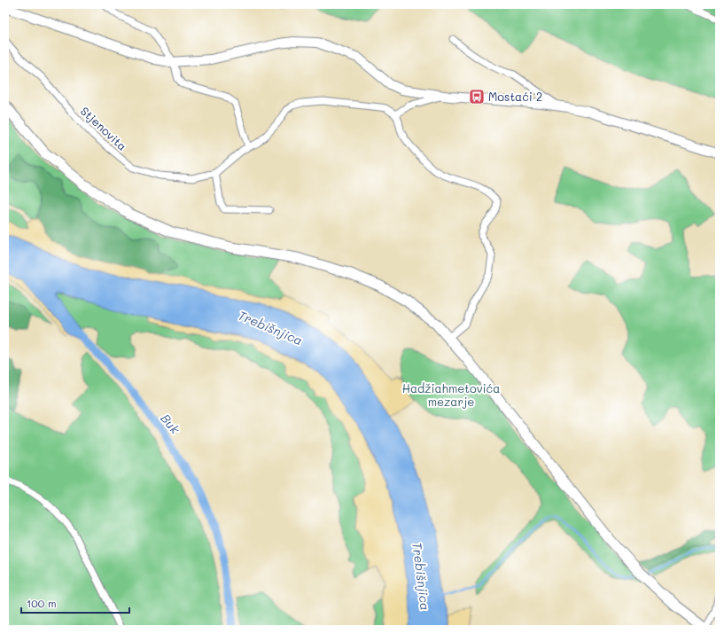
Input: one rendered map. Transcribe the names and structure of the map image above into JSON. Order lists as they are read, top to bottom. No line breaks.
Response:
{"streets":{"street":["Stjenovita"]},"water":["Trebišnjica","Buk"],"parks":["Hadžiahmetovića mezarje"],"places":{"bus stop":["Mostaći 2"]},"scale_bar":"100 m"}
